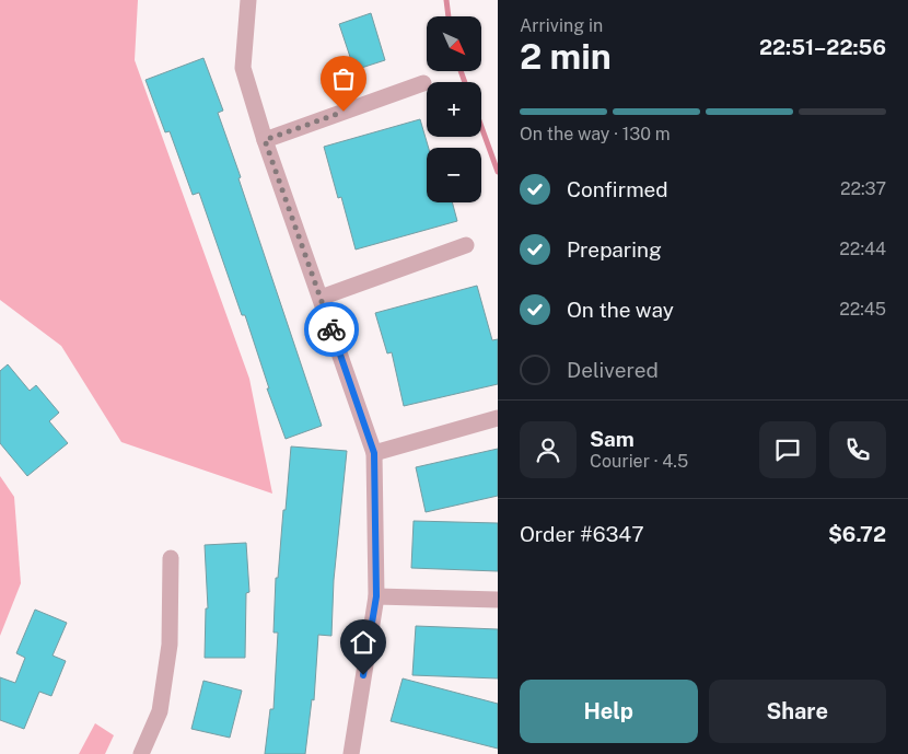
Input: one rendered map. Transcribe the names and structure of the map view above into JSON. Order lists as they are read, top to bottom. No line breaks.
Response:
{"north":"bottom right","page":{"heading":["2 min","Arriving in","22:51–22:56"],"panel":["Sam","Courier · 4.5","Order #6347","$6.72"],"map_buttons":["+","−"],"bar":"On the way · 130 m","list":[["Confirmed","22:37"],["Preparing","22:44"],["On the way","22:45"],"Delivered"],"buttons":["Help","Share"]}}
